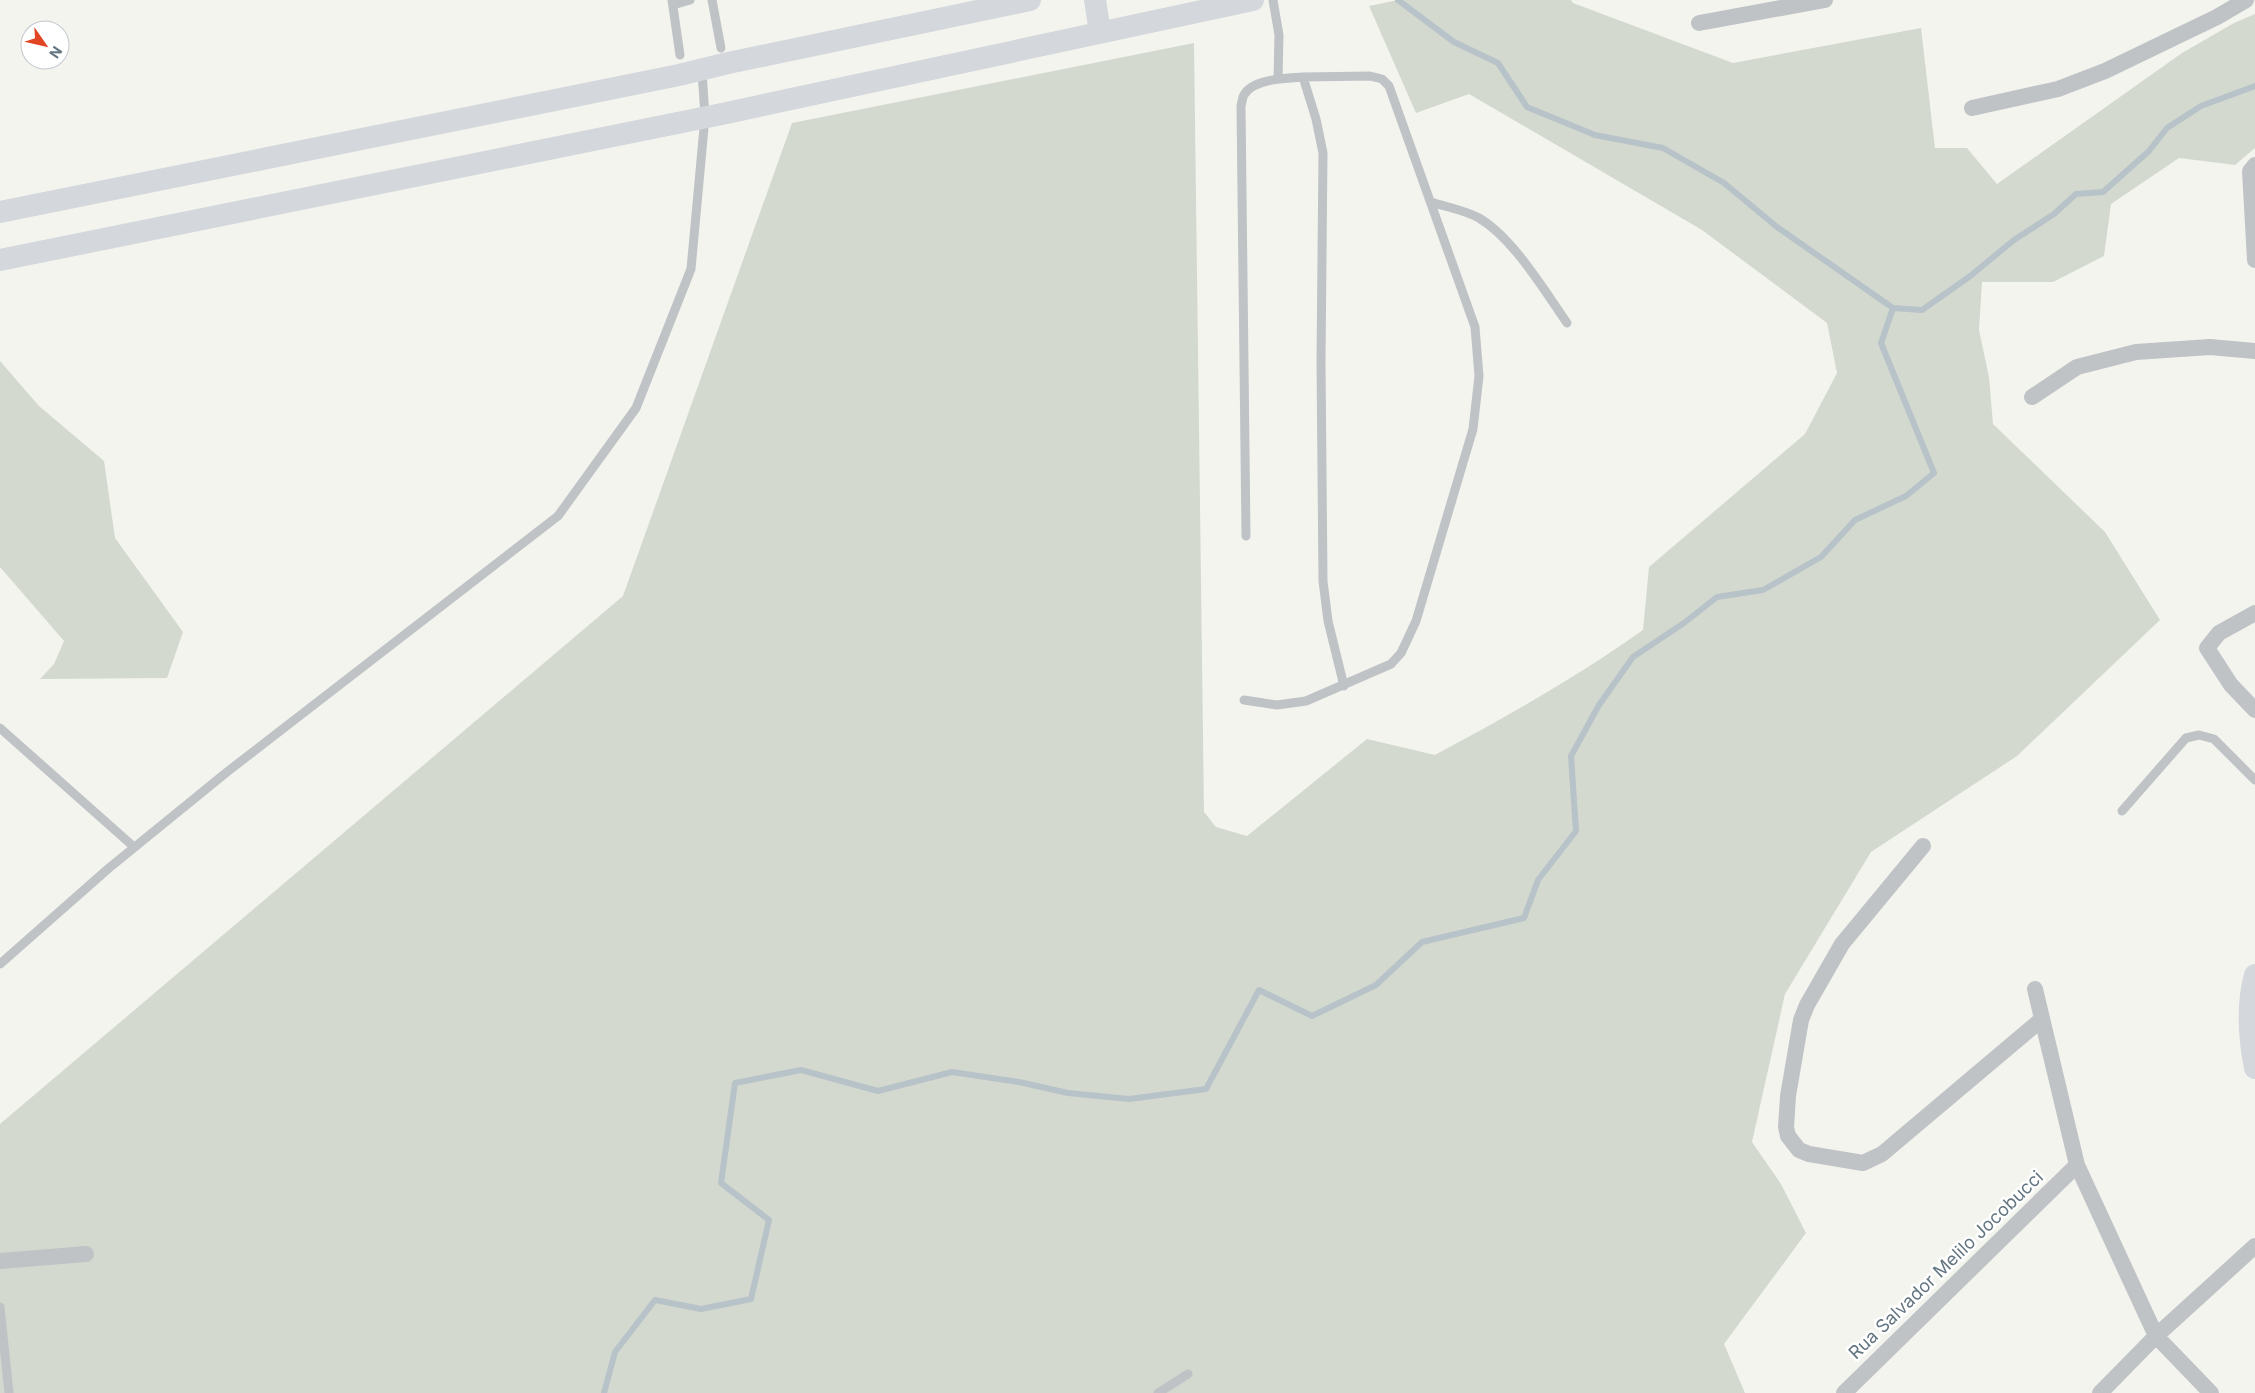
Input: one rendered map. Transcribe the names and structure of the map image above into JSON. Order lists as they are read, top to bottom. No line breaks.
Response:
{"streets":{"street":["Rua Salvador Melilo Jocobucci"]},"north":"bottom right"}
